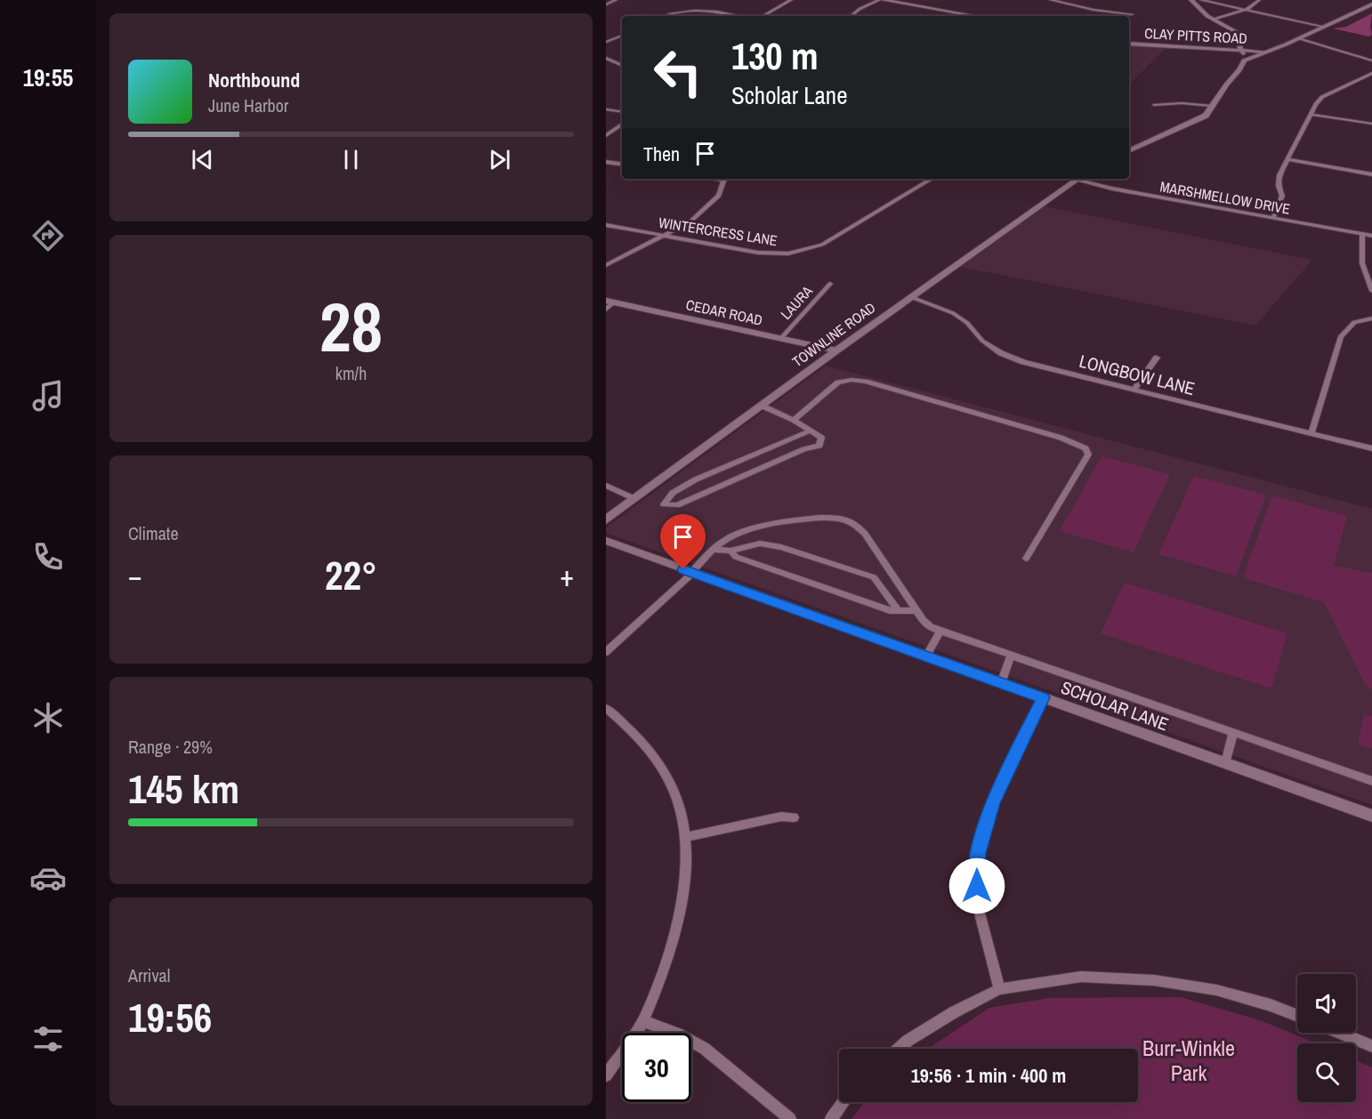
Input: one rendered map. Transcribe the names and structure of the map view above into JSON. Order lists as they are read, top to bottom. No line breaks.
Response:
{"streets":{"main road":["TOWNLINE ROAD"],"street":["CLAY PITTS ROAD","MARSHMELLOW DRIVE","WINTERCRESS LANE","LAURA","CEDAR ROAD","LONGBOW LANE","SCHOLAR LANE"]},"crossings":[["LAURA","CEDAR ROAD"],["CEDAR ROAD","TOWNLINE ROAD"],["TOWNLINE ROAD","LONGBOW LANE"]],"parks":["Burr-Winkle Park"],"page":{"tabs":"19:55","turn":["130 m","Scholar Lane"],"song":["Northbound","June Harbor"],"then":"Then","tile":[["28","km/h"],"Climate",["Range · 29%","145 km"],["Arrival","19:56"]],"heat":["−","22°","+"],"limit":"30","trip":"19:56 · 1 min · 400 m"}}
